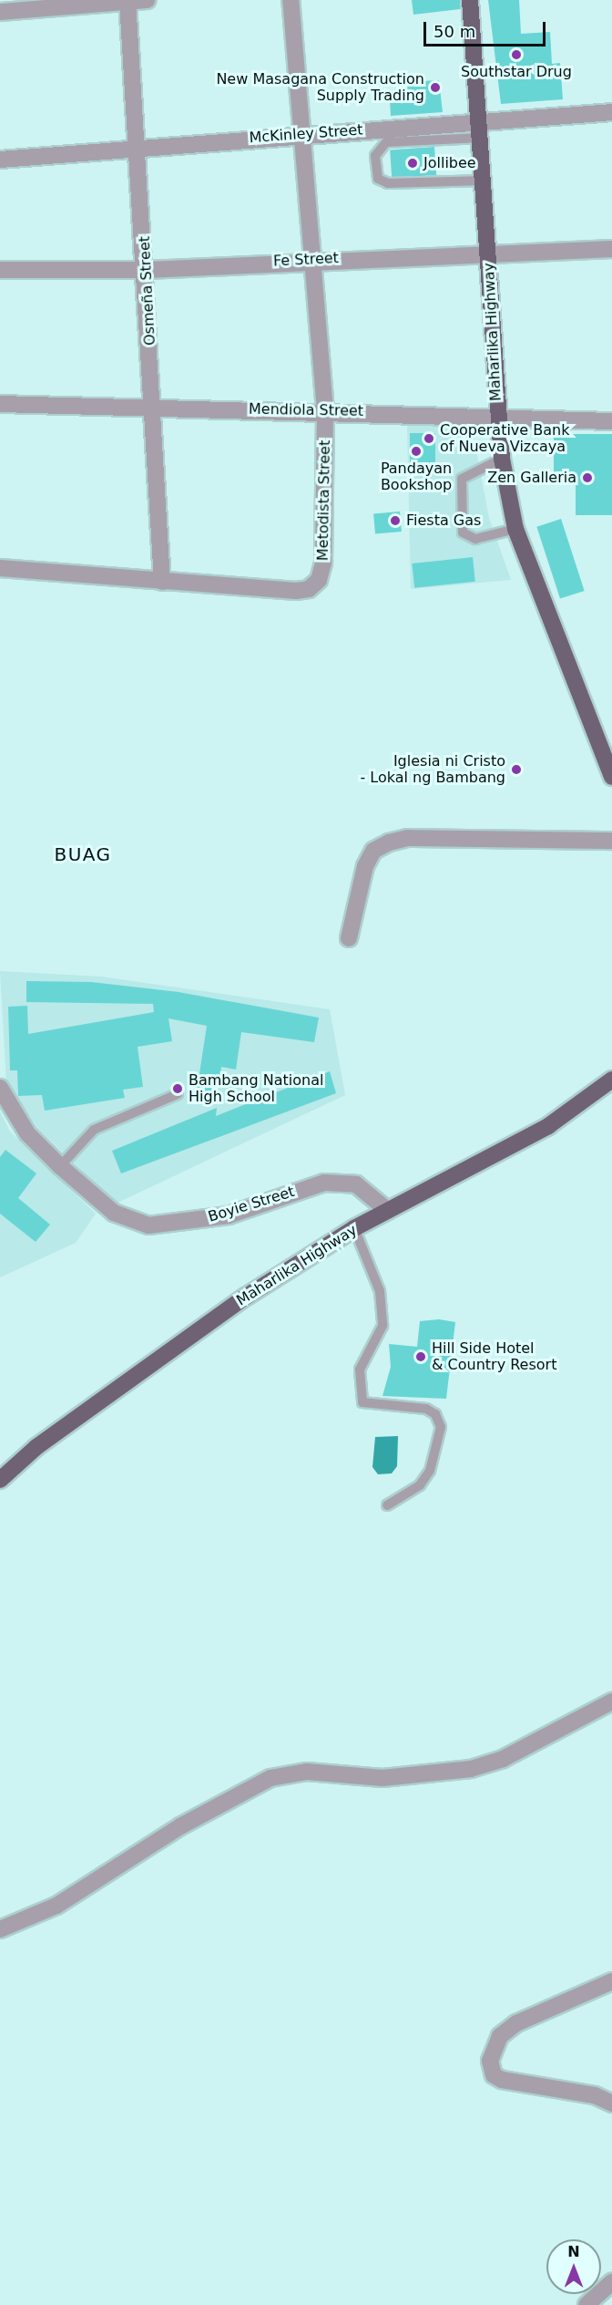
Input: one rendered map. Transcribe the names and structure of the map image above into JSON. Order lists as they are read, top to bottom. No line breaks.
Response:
{"streets":{"main road":["Maharlika Highway"],"street":["McKinley Street","Fe Street","Osmeña Street","Mendiola Street","Metodista Street","Boyie Street"]},"crossings":[["McKinley Street","Osmeña Street"],["McKinley Street","Maharlika Highway"],["McKinley Street","Metodista Street"],["Fe Street","Osmeña Street"],["Fe Street","Maharlika Highway"],["Fe Street","Metodista Street"],["Osmeña Street","Mendiola Street"],["Osmeña Street","Metodista Street"],["Maharlika Highway","Mendiola Street"],["Maharlika Highway","Boyie Street"],["Mendiola Street","Metodista Street"]],"districts":["BUAG"],"places":["Southstar Drug","New Masagana Construction Supply Trading","Jollibee","Cooperative Bank of Nueva Vizcaya","Pandayan Bookshop","Zen Galleria","Fiesta Gas","Iglesia ni Cristo - Lokal ng Bambang","Bambang National High School","Hill Side Hotel & Country Resort"],"scale_bar":"50 m","north":"top"}
